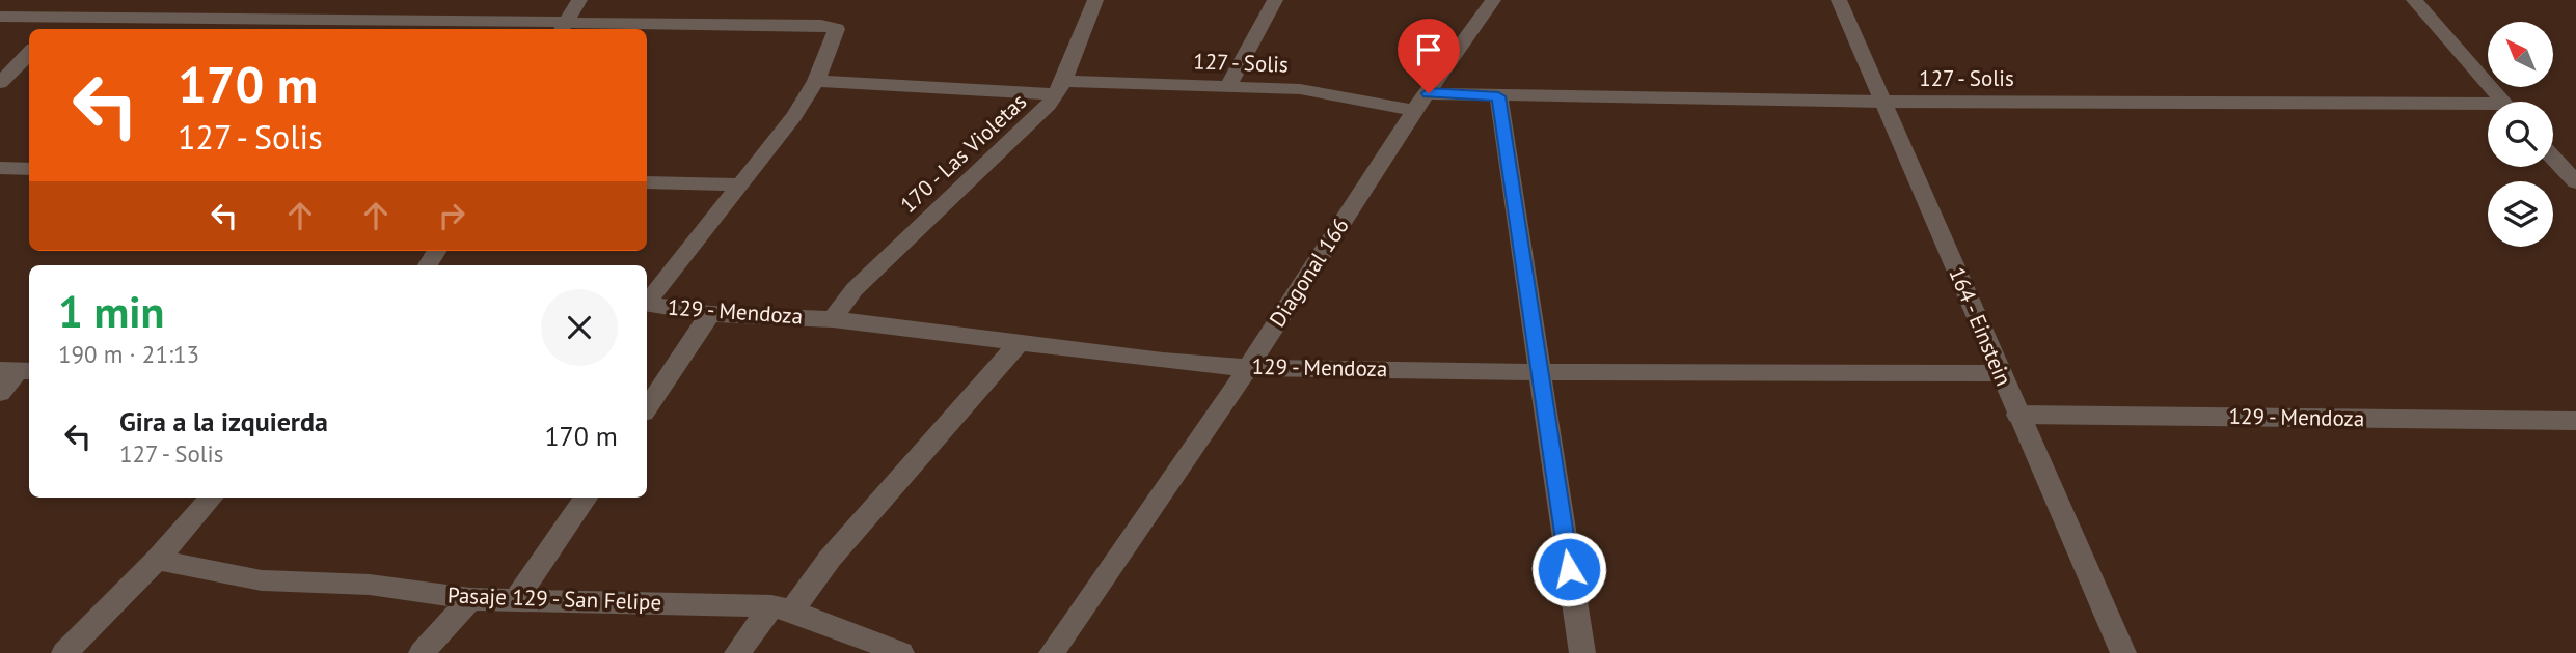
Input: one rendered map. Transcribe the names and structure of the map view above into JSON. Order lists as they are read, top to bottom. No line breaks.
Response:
{"streets":{"street":["127 - Solis","170 - Las Violetas","Diagonal 166","129 - Mendoza","164 - Einstein","Pasaje 129 - San Felipe"]},"crossings":[["127 - Solis","170 - Las Violetas"],["127 - Solis","Diagonal 166"],["127 - Solis","164 - Einstein"],["170 - Las Violetas","129 - Mendoza"],["Diagonal 166","129 - Mendoza"],["129 - Mendoza","164 - Einstein"]],"north":"top left","page":{"turn":["170 m","127 - Solis"],"heading":["1 min","190 m · 21:13"],"list":[{"name":"Gira a la izquierda","note":"127 - Solis","value":"170 m"}]}}
